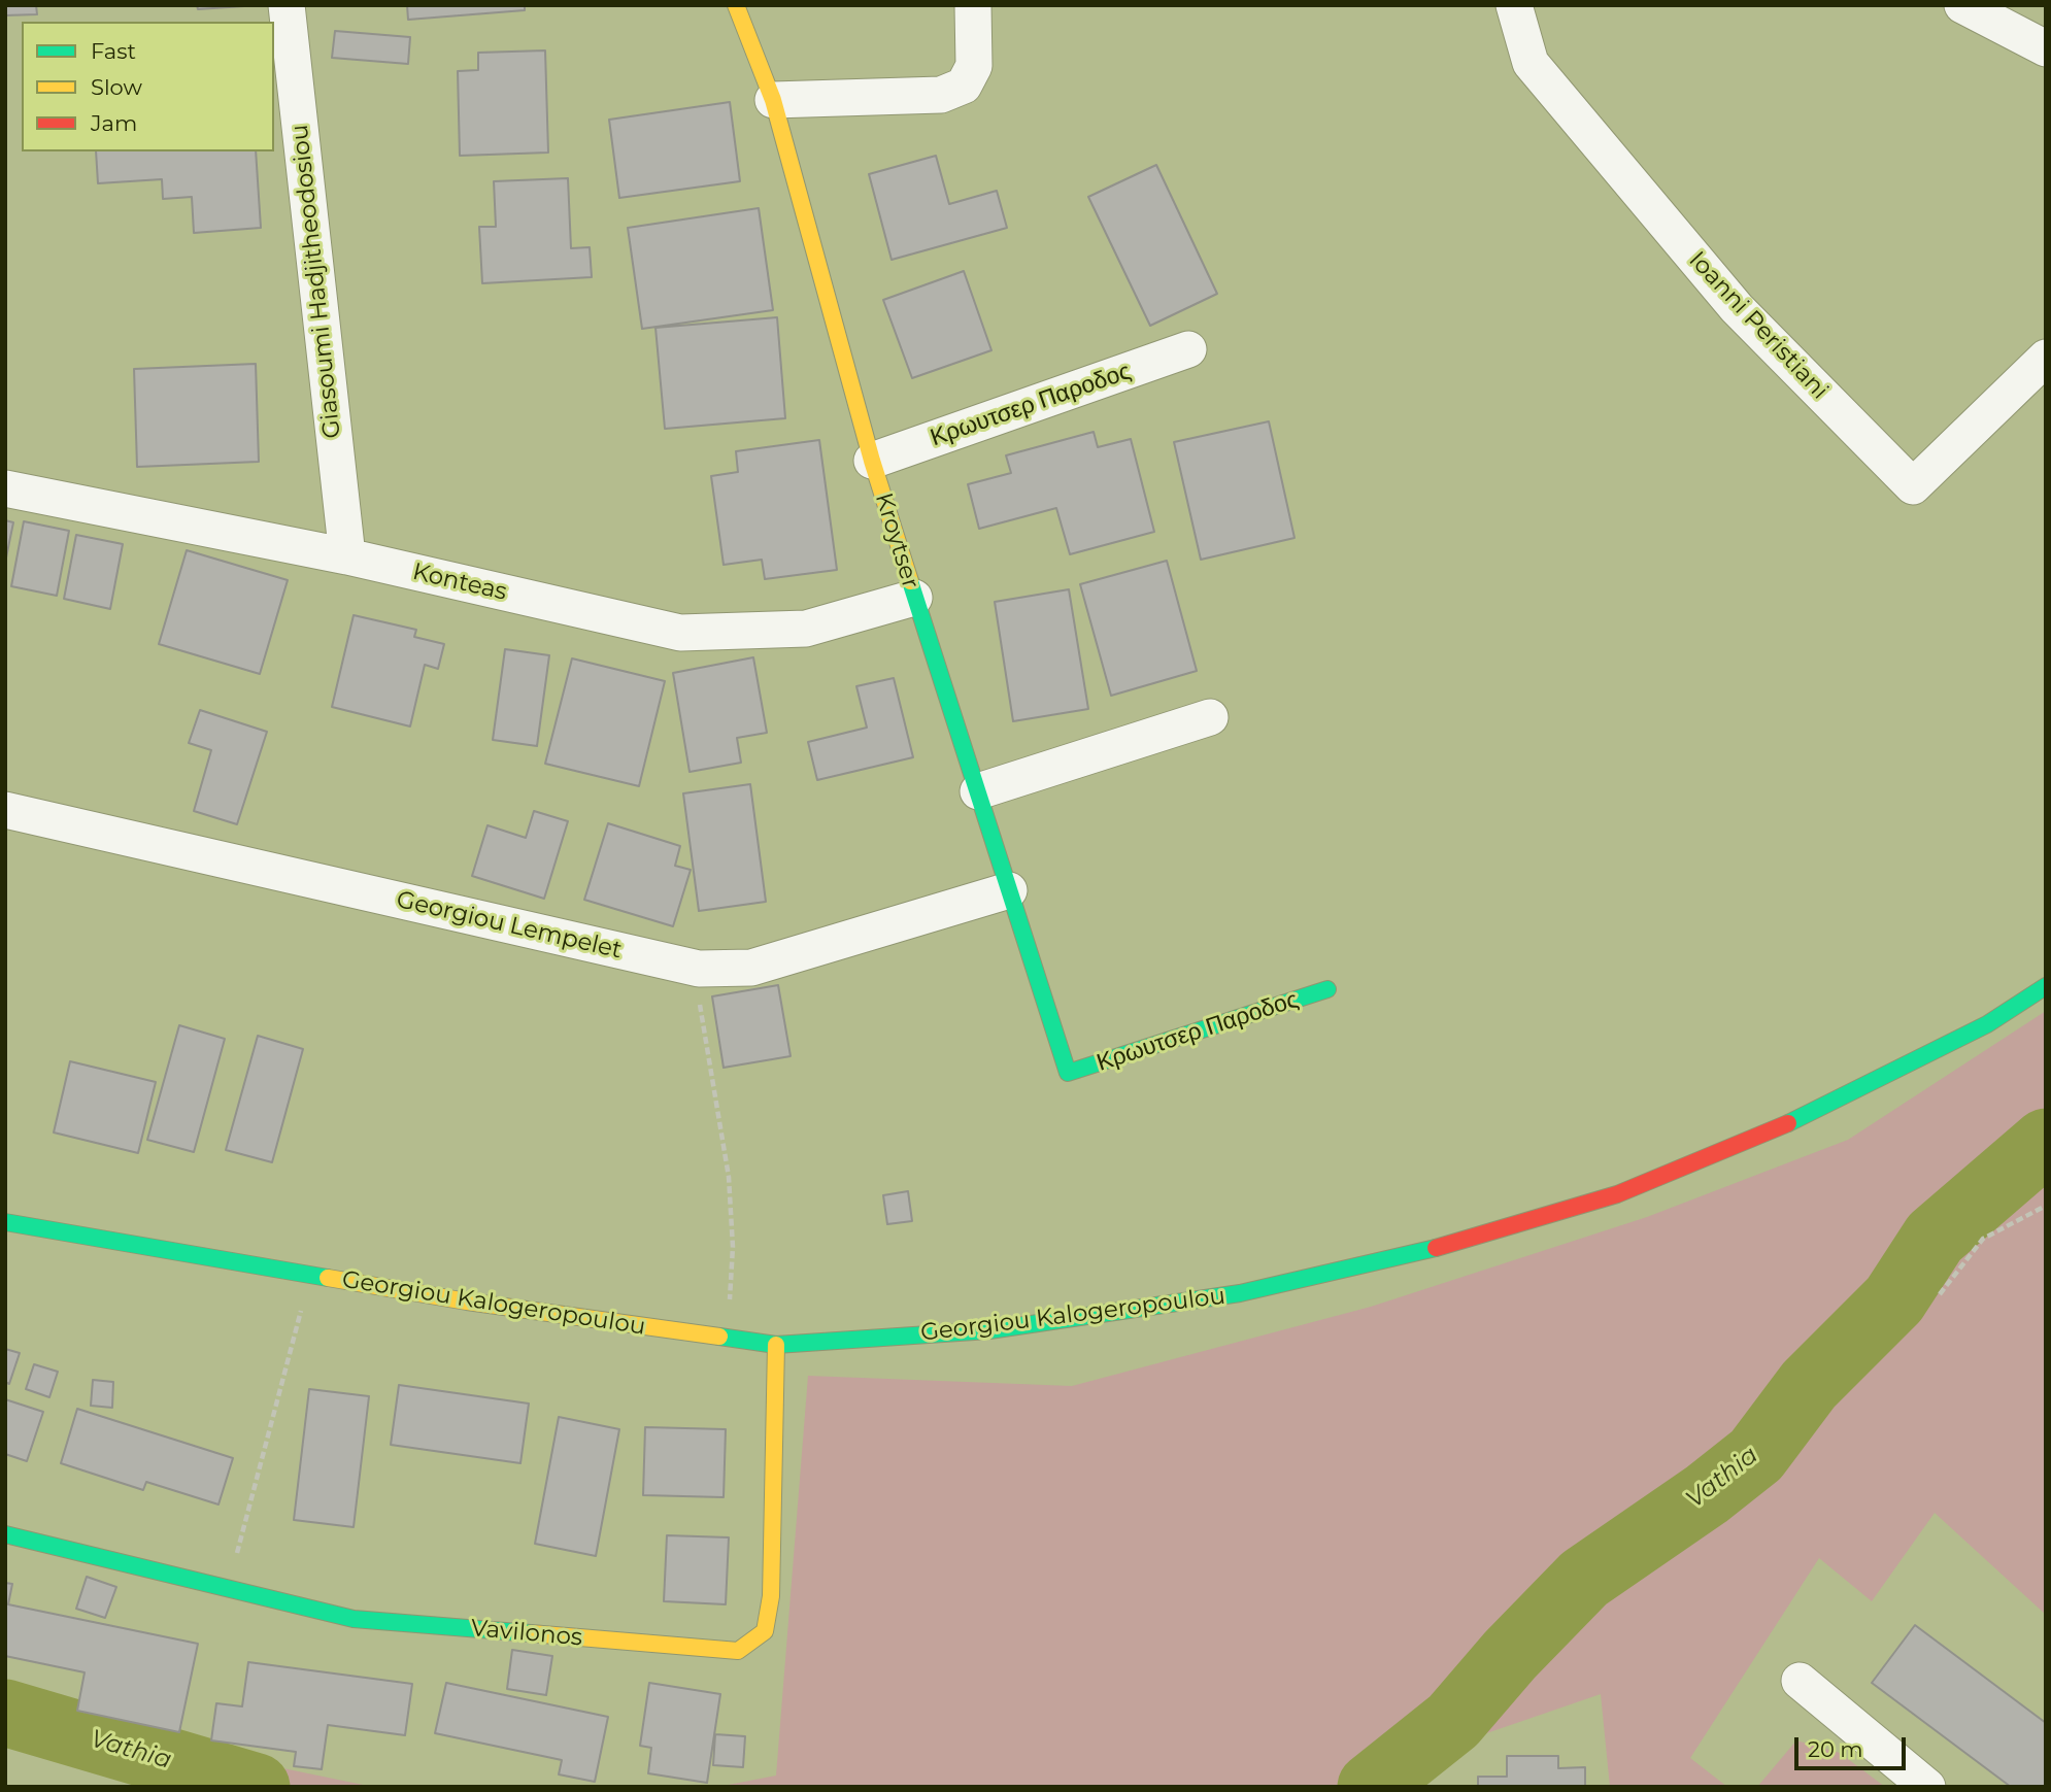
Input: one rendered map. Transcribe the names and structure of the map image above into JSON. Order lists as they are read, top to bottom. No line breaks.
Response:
{"streets":{"street":["Giasoumi Hadjitheodosiou","Ioanni Peristiani","Κρωυτσερ Παροδος","Kroytser","Konteas","Georgiou Lempelet","Georgiou Kalogeropoulou","Vavilonos"]},"crossings":[["Giasoumi Hadjitheodosiou","Konteas"],["Κρωυτσερ Παροδος","Kroytser"],["Kroytser","Konteas"],["Kroytser","Georgiou Lempelet"],["Georgiou Kalogeropoulou","Vavilonos"]],"water":["Vathia"],"legend":["Fast","Slow","Jam"],"scale_bar":"20 m"}
